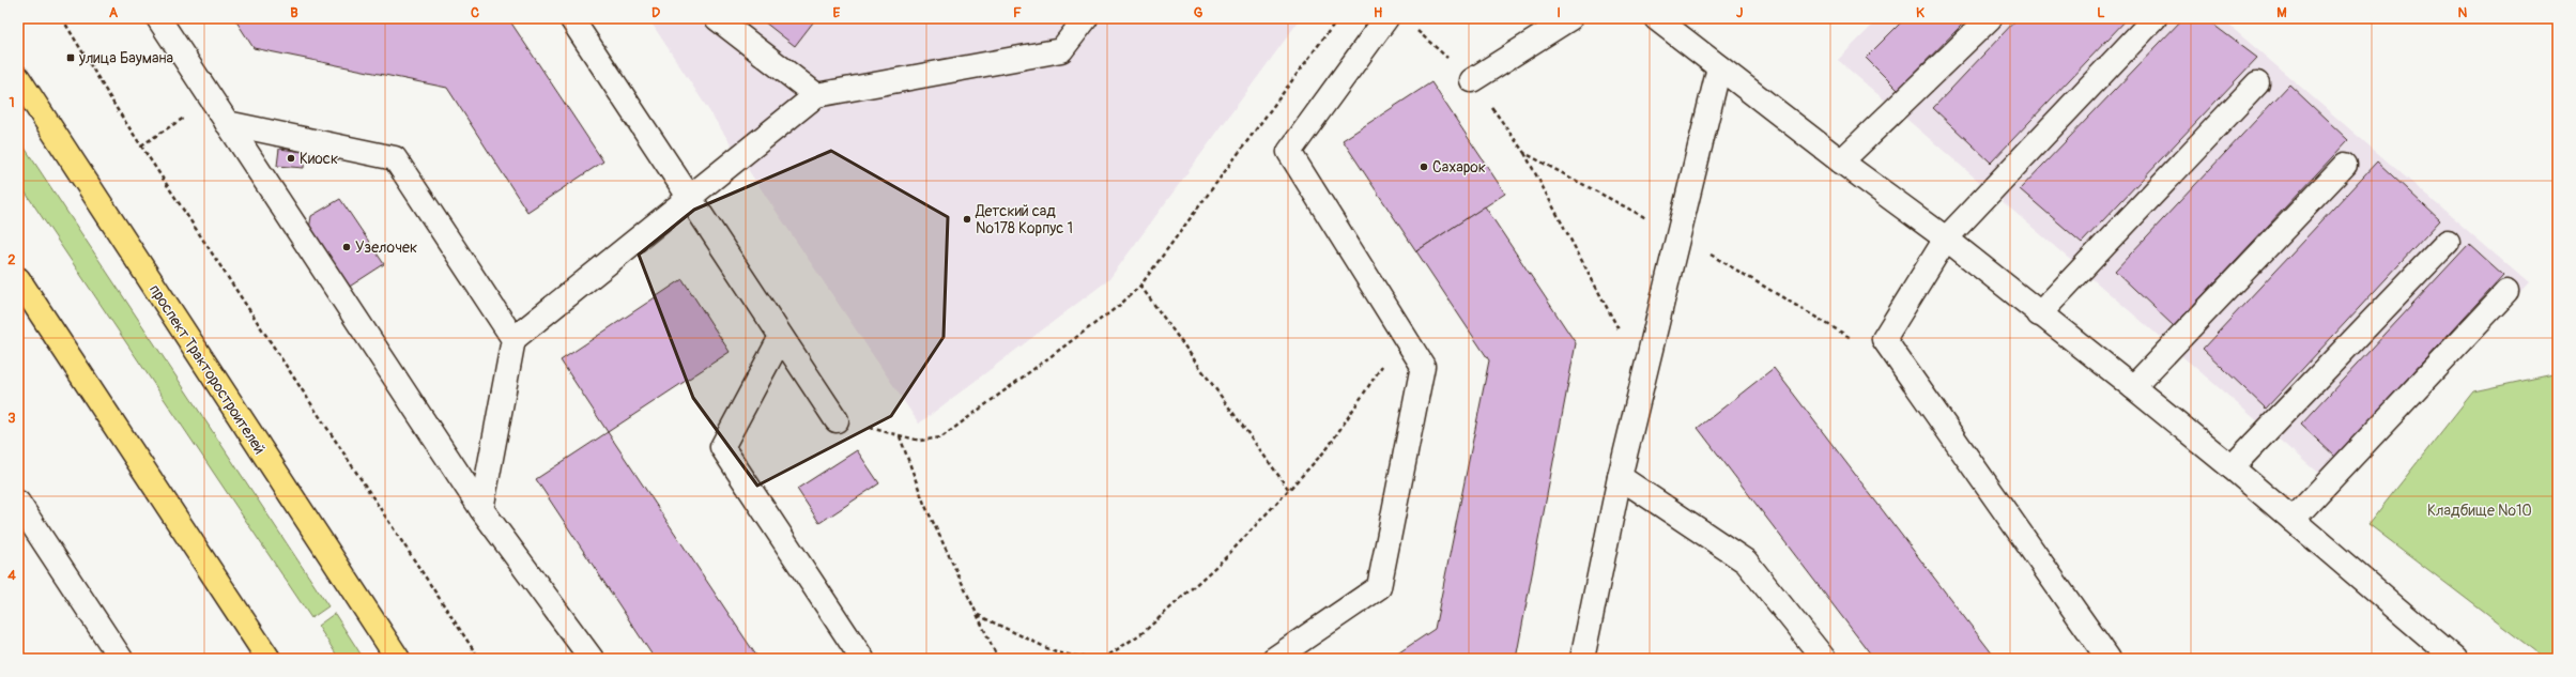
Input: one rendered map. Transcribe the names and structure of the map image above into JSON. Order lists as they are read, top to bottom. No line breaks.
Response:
{"streets":{"main road":["проспект Тракторостроителей"]},"parks":["Кладбище №10"],"places":{"transit":["улица Баумана"],"other":["Киоск","Сахарок","Детский сад №178 Корпус 1","Узелочек"]},"grid":{"columns":["A","B","C","D","E","F","G","H","I","J","K","L","M","N"],"rows":["1","2","3","4"]}}
